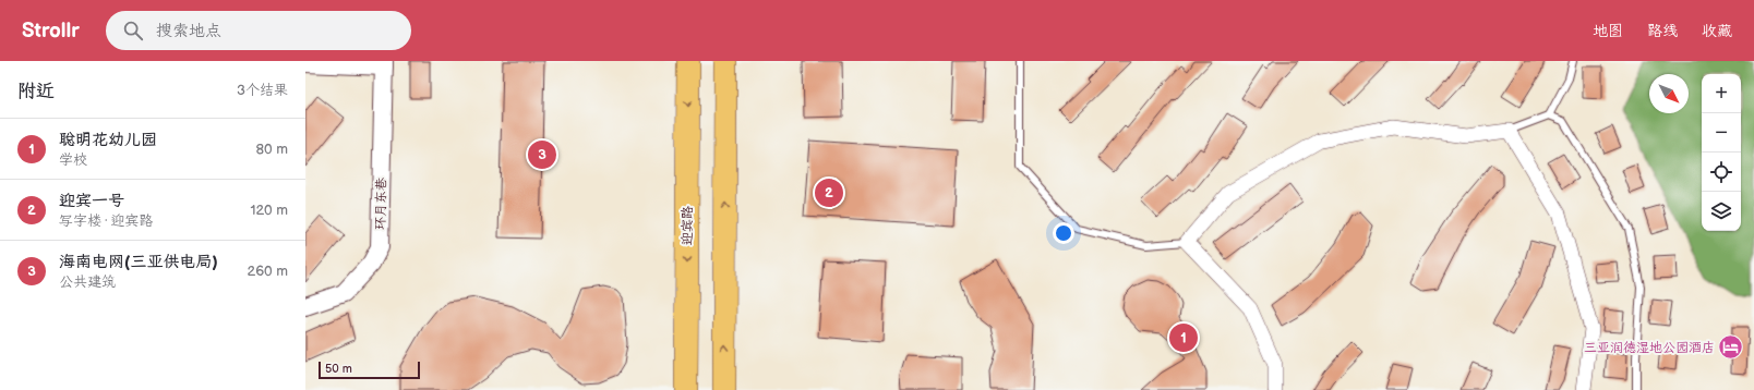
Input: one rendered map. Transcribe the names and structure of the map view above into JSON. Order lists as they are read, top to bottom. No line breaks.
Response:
{"streets":{"highway":["迎宾路"],"street":["环月东巷"]},"places":{"hotel":["三亚润德湿地公园酒店"]},"scale_bar":"50 m","north":"bottom right","page":{"header":"Strollr","search":"搜索地点","nav":["地图","路线","收藏"],"heading":["附近","3个结果"],"map_buttons":["+","−"],"list":[{"mark":"1","name":"聪明花幼儿园","note":"学校","value":"80 m"},{"mark":"2","name":"迎宾一号","note":"写字楼 · 迎宾路","value":"120 m"},{"mark":"3","name":"海南电网(三亚供电局)","note":"公共建筑","value":"260 m"}],"pins":["3","2","1"],"scale":"50 m"}}
